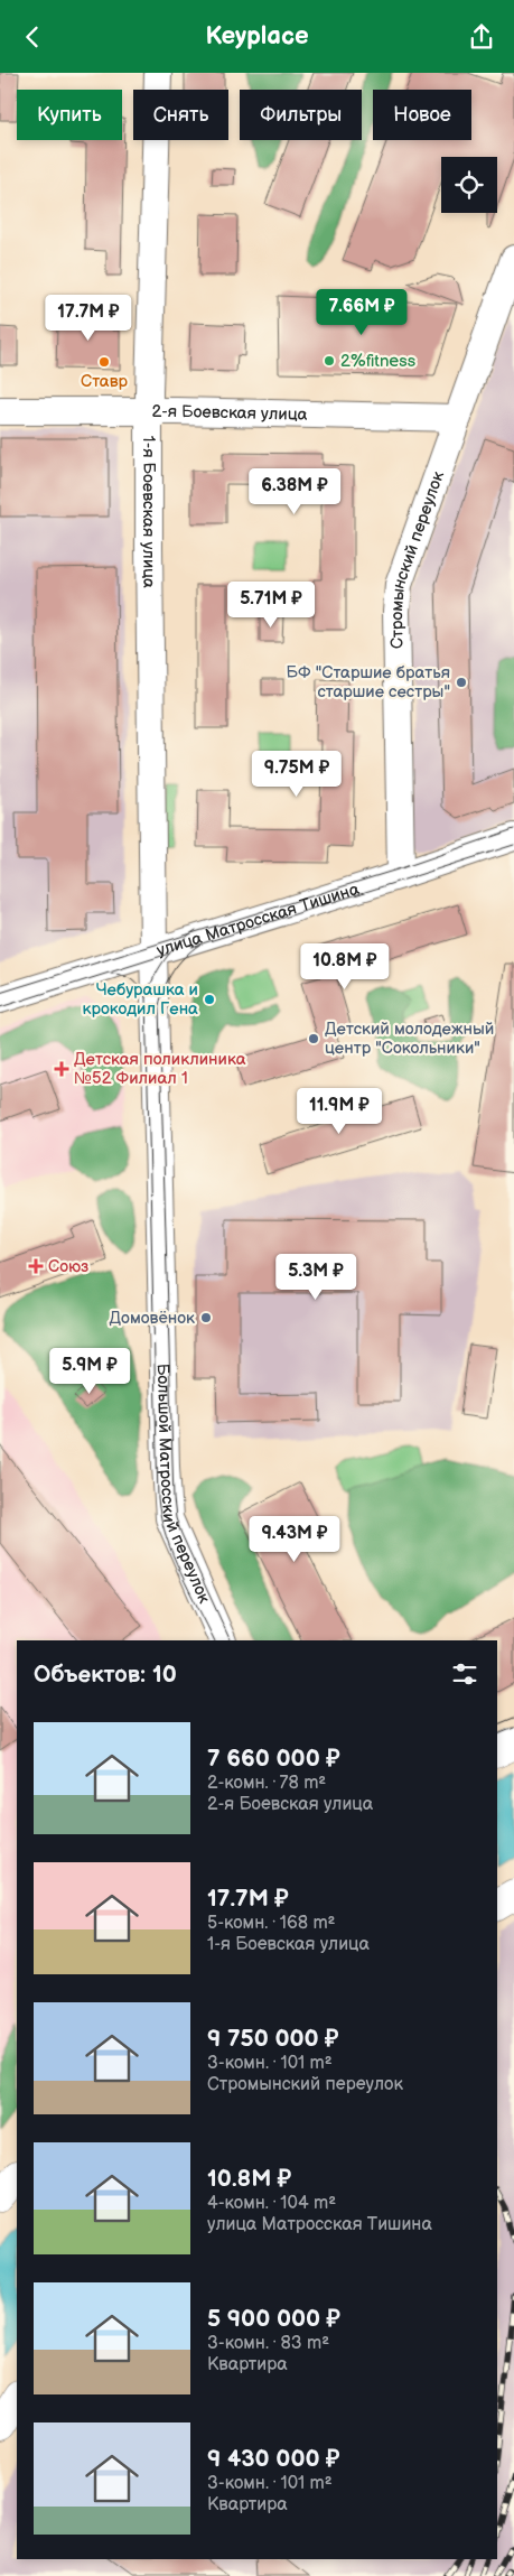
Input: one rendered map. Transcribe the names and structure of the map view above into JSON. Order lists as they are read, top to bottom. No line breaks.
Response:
{"streets":{"street":["2-я Боевская улица","1-я Боевская улица","Стромынский переулок","улица Матросская Тишина","Большой Матросский переулок"]},"crossings":[["2-я Боевская улица","1-я Боевская улица"],["2-я Боевская улица","Стромынский переулок"],["1-я Боевская улица","улица Матросская Тишина"],["1-я Боевская улица","Большой Матросский переулок"],["Стромынский переулок","улица Матросская Тишина"],["улица Матросская Тишина","Большой Матросский переулок"]],"places":{"other":["2%fitness","Ставр","БФ \"Старшие братья старшие сестры\"","Чебурашка и крокодил Гена","Детский молодежный центр \"Сокольники\"","Домовёнок"],"health":["Детская поликлиника №52 Филиал 1","Союз"]},"page":{"header":"Keyplace","chip":["Купить","Снять","Фильтры","Новое"],"price":["7.66M ₽","17.7M ₽","6.38M ₽","5.71M ₽","9.75M ₽","10.8M ₽","11.9M ₽","5.3M ₽","5.9M ₽","9.43M ₽"],"heading":"Объектов: 10","list":[{"name":"7 660 000 ₽","note":"2-комн. · 78 m² · 2-я Боевская улица"},{"name":"17.7M ₽","note":"5-комн. · 168 m² · 1-я Боевская улица"},{"name":"9 750 000 ₽","note":"3-комн. · 101 m² · Стромынский переулок"},{"name":"10.8M ₽","note":"4-комн. · 104 m² · улица Матросская Тишина"},{"name":"5 900 000 ₽","note":"3-комн. · 83 m² · Квартира"},{"name":"9 430 000 ₽","note":"3-комн. · 101 m² · Квартира"}]}}
